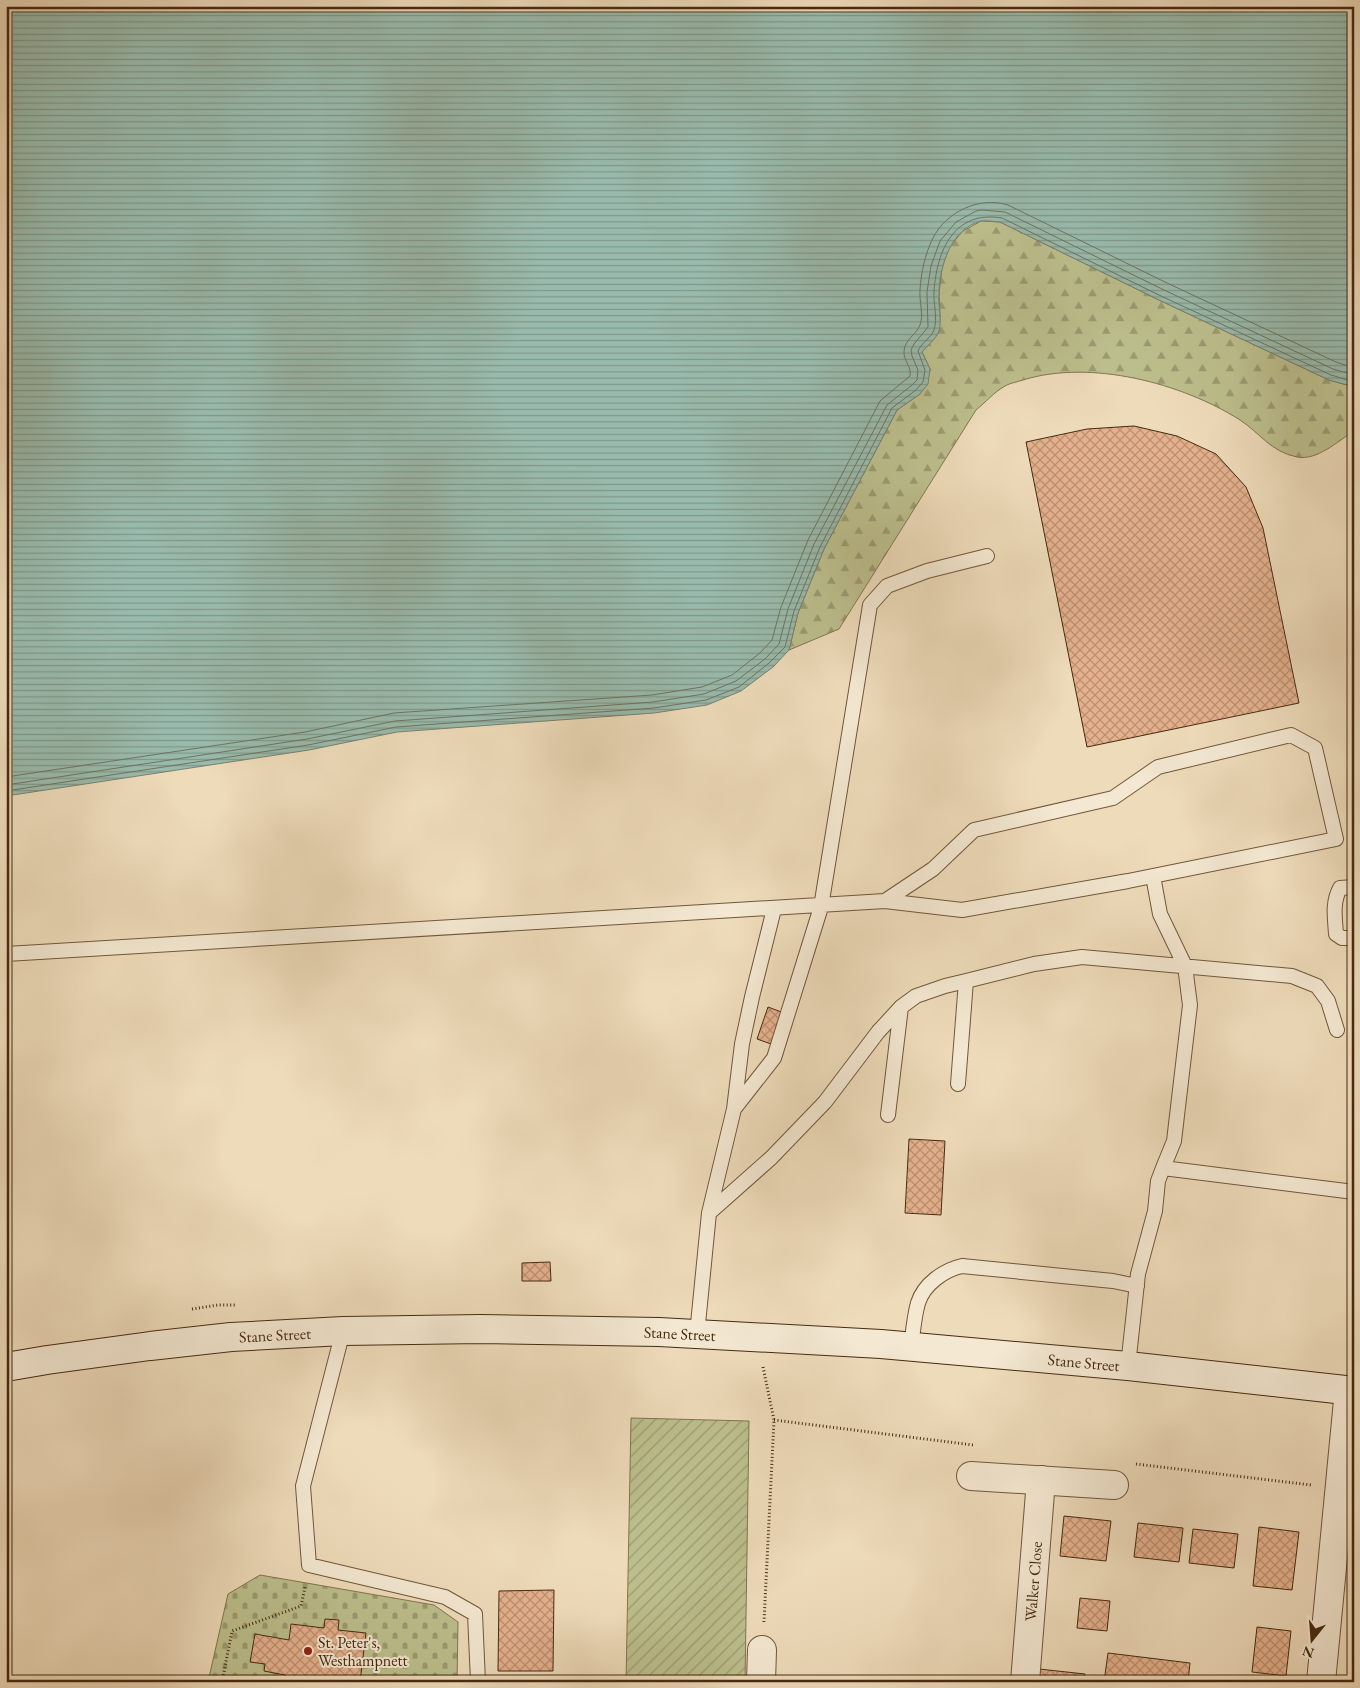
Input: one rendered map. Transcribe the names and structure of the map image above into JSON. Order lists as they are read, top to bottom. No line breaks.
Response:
{"streets":{"street":["Stane Street","Walker Close"]},"places":["St. Peter's, Westhampnett"],"north":"bottom"}
